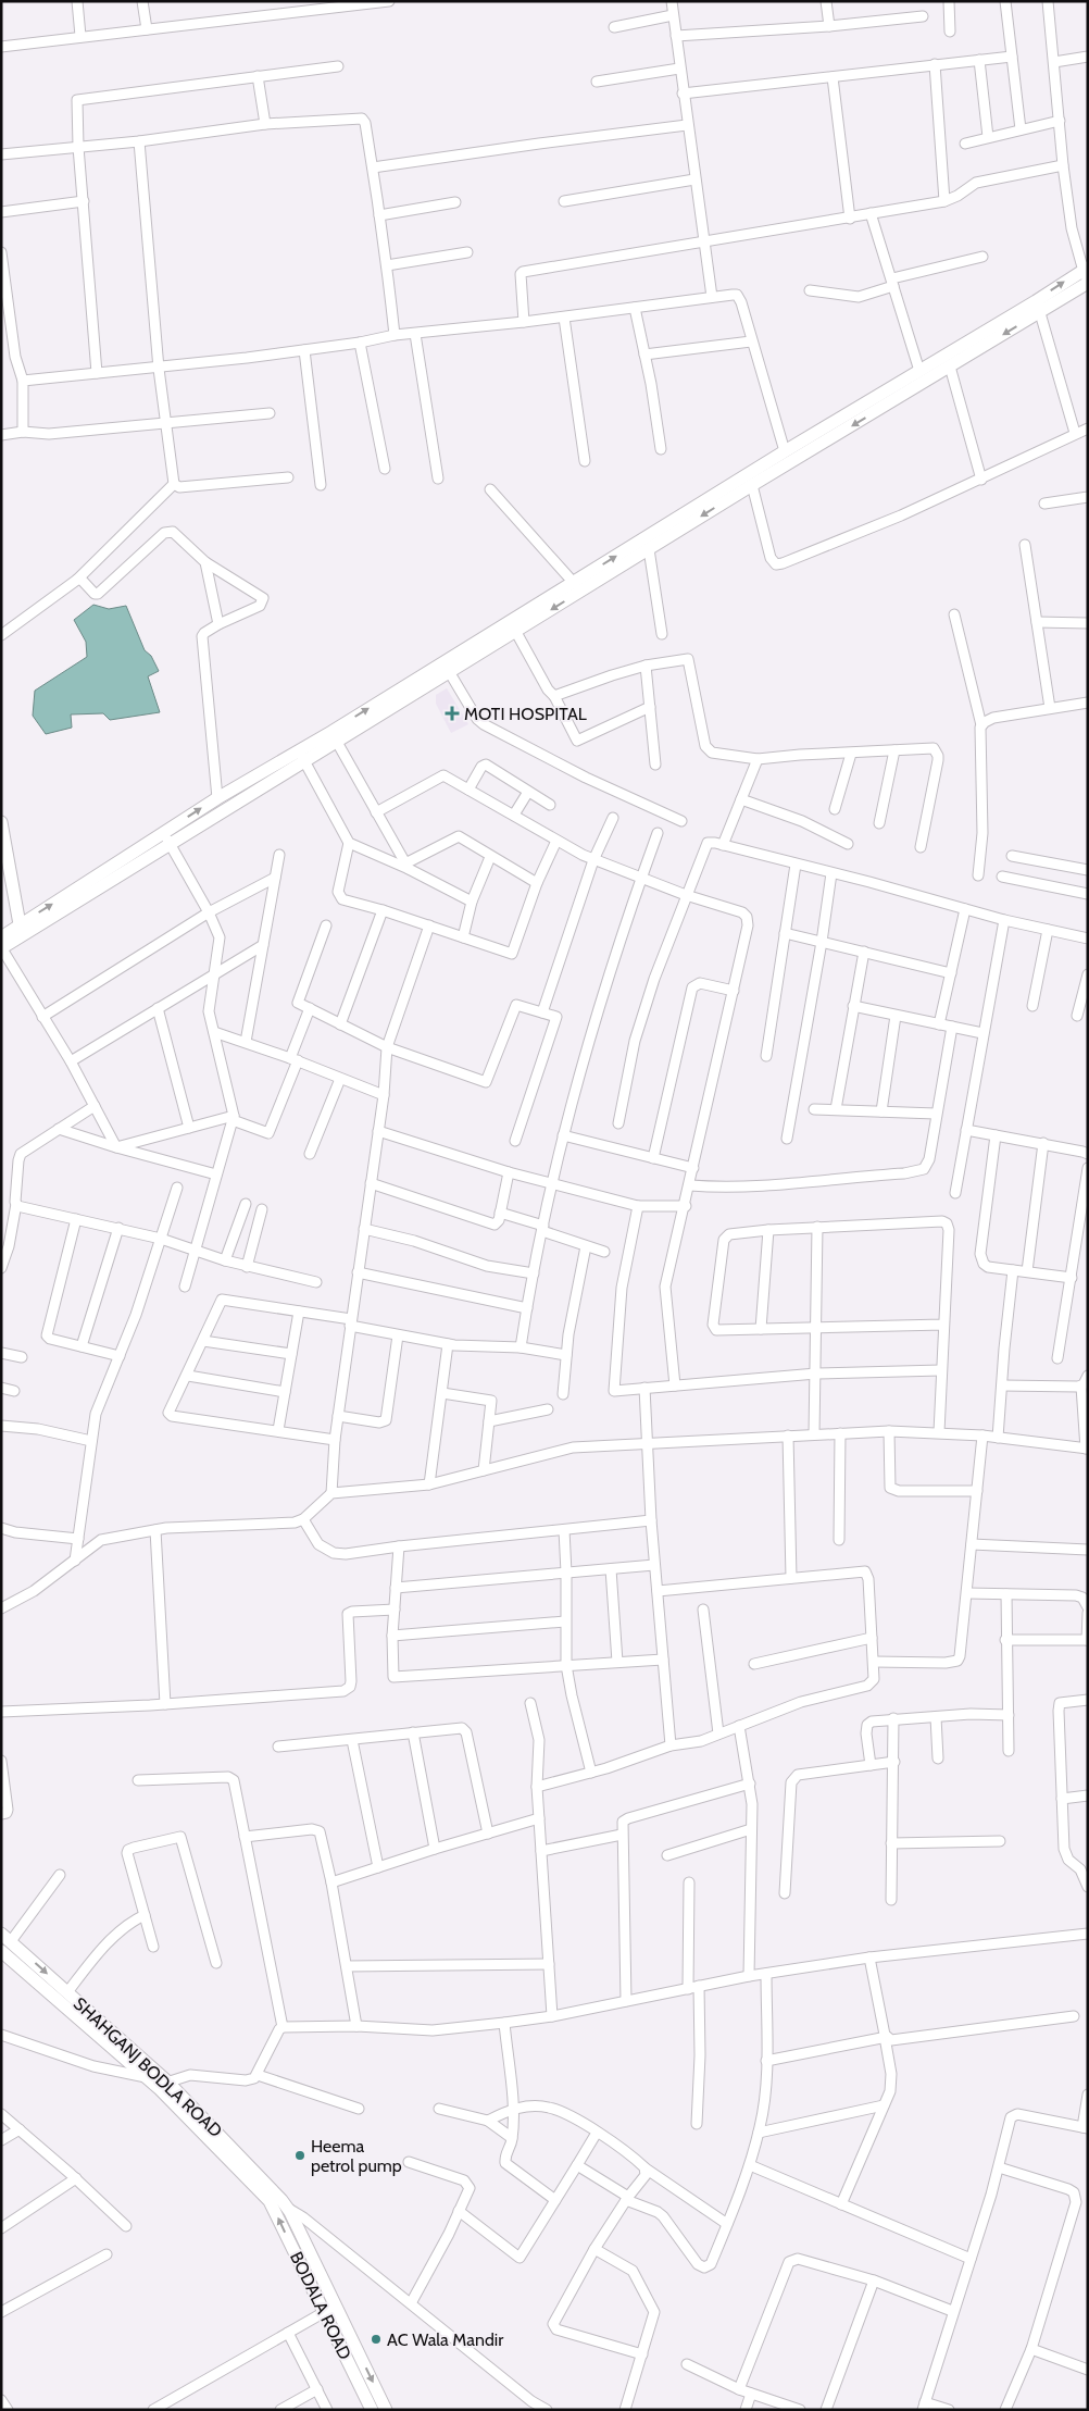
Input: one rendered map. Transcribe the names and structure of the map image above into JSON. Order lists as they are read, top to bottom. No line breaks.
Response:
{"streets":{"main road":["SHAHGANJ BODLA ROAD","BODALA ROAD"]},"crossings":[["SHAHGANJ BODLA ROAD","BODALA ROAD"]],"places":{"health":["MOTI HOSPITAL"],"other":["Heema petrol pump","AC Wala Mandir"]}}
